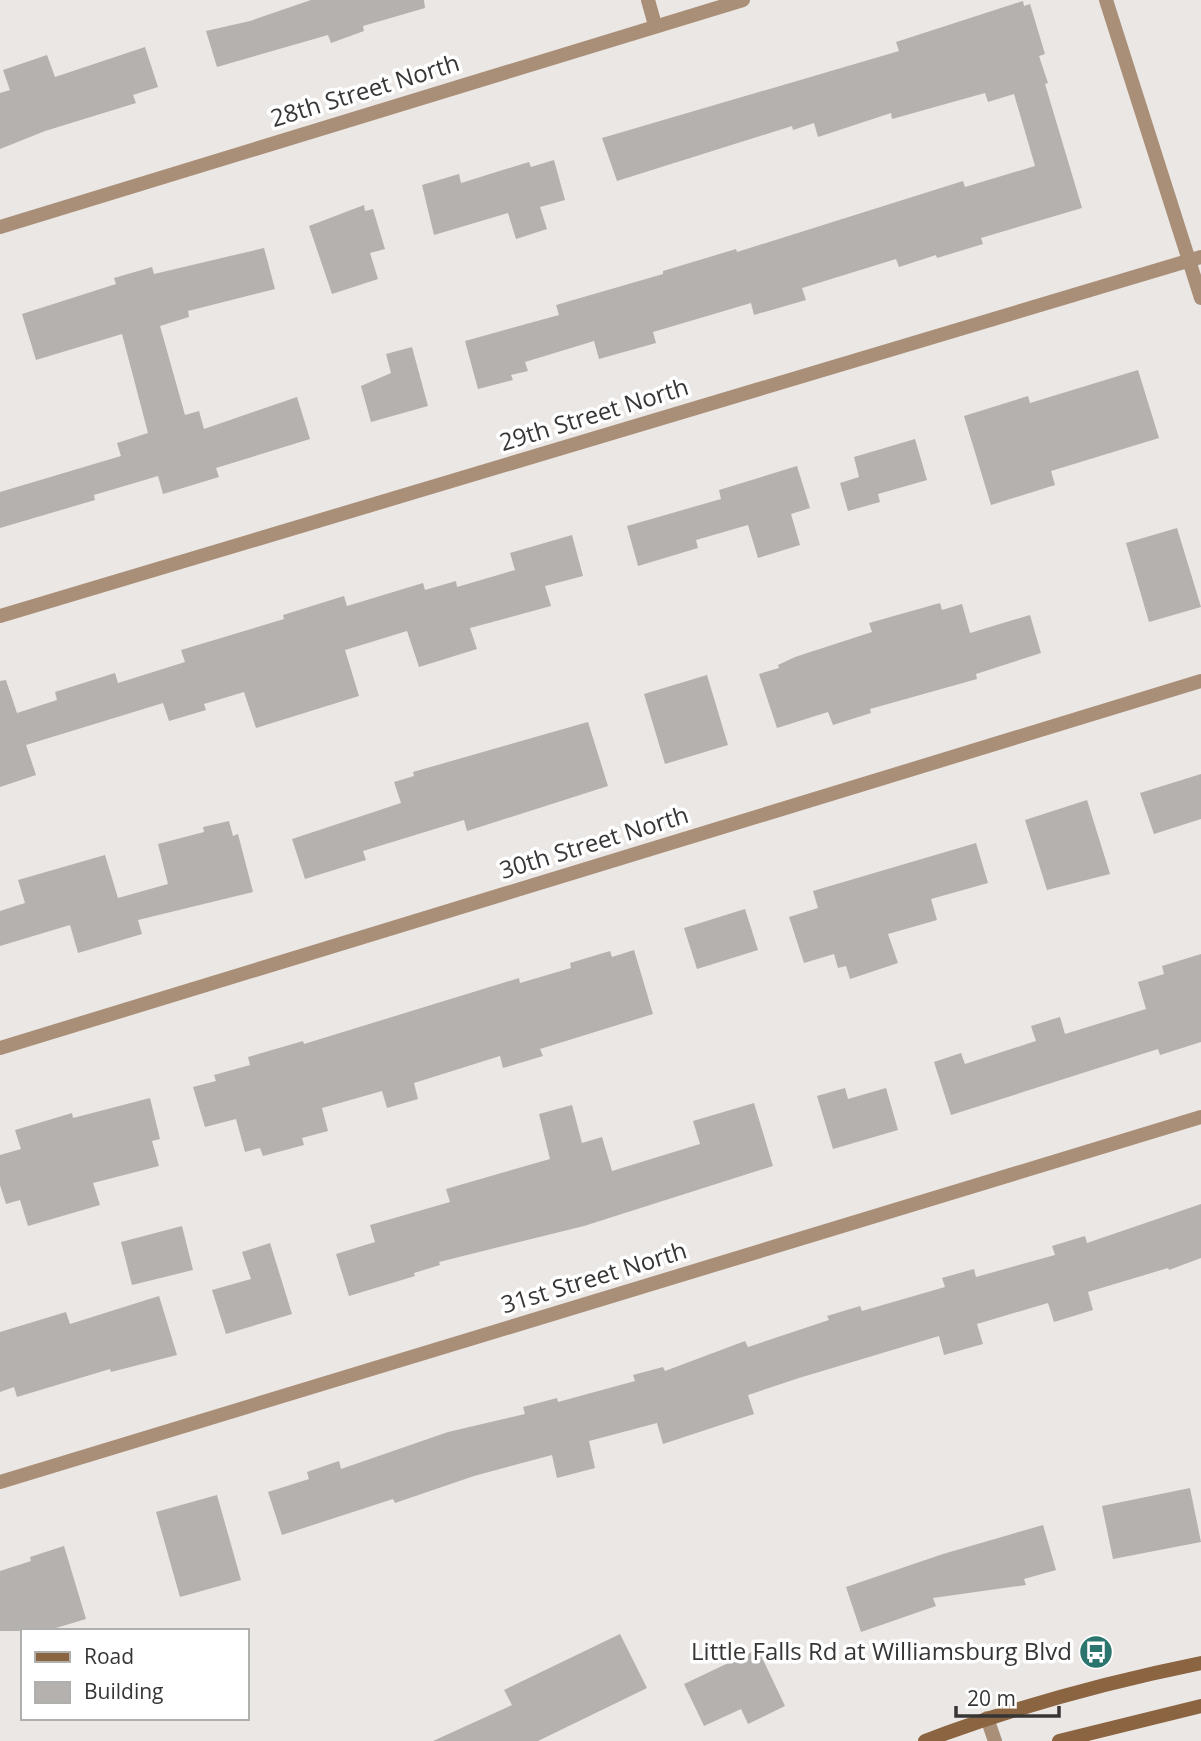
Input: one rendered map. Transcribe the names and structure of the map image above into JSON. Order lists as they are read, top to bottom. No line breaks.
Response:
{"streets":{"street":["28th Street North","29th Street North","30th Street North","31st Street North"]},"places":{"bus stop":["Little Falls Rd at Williamsburg Blvd"]},"legend":["Road","Building"],"scale_bar":"20 m"}
